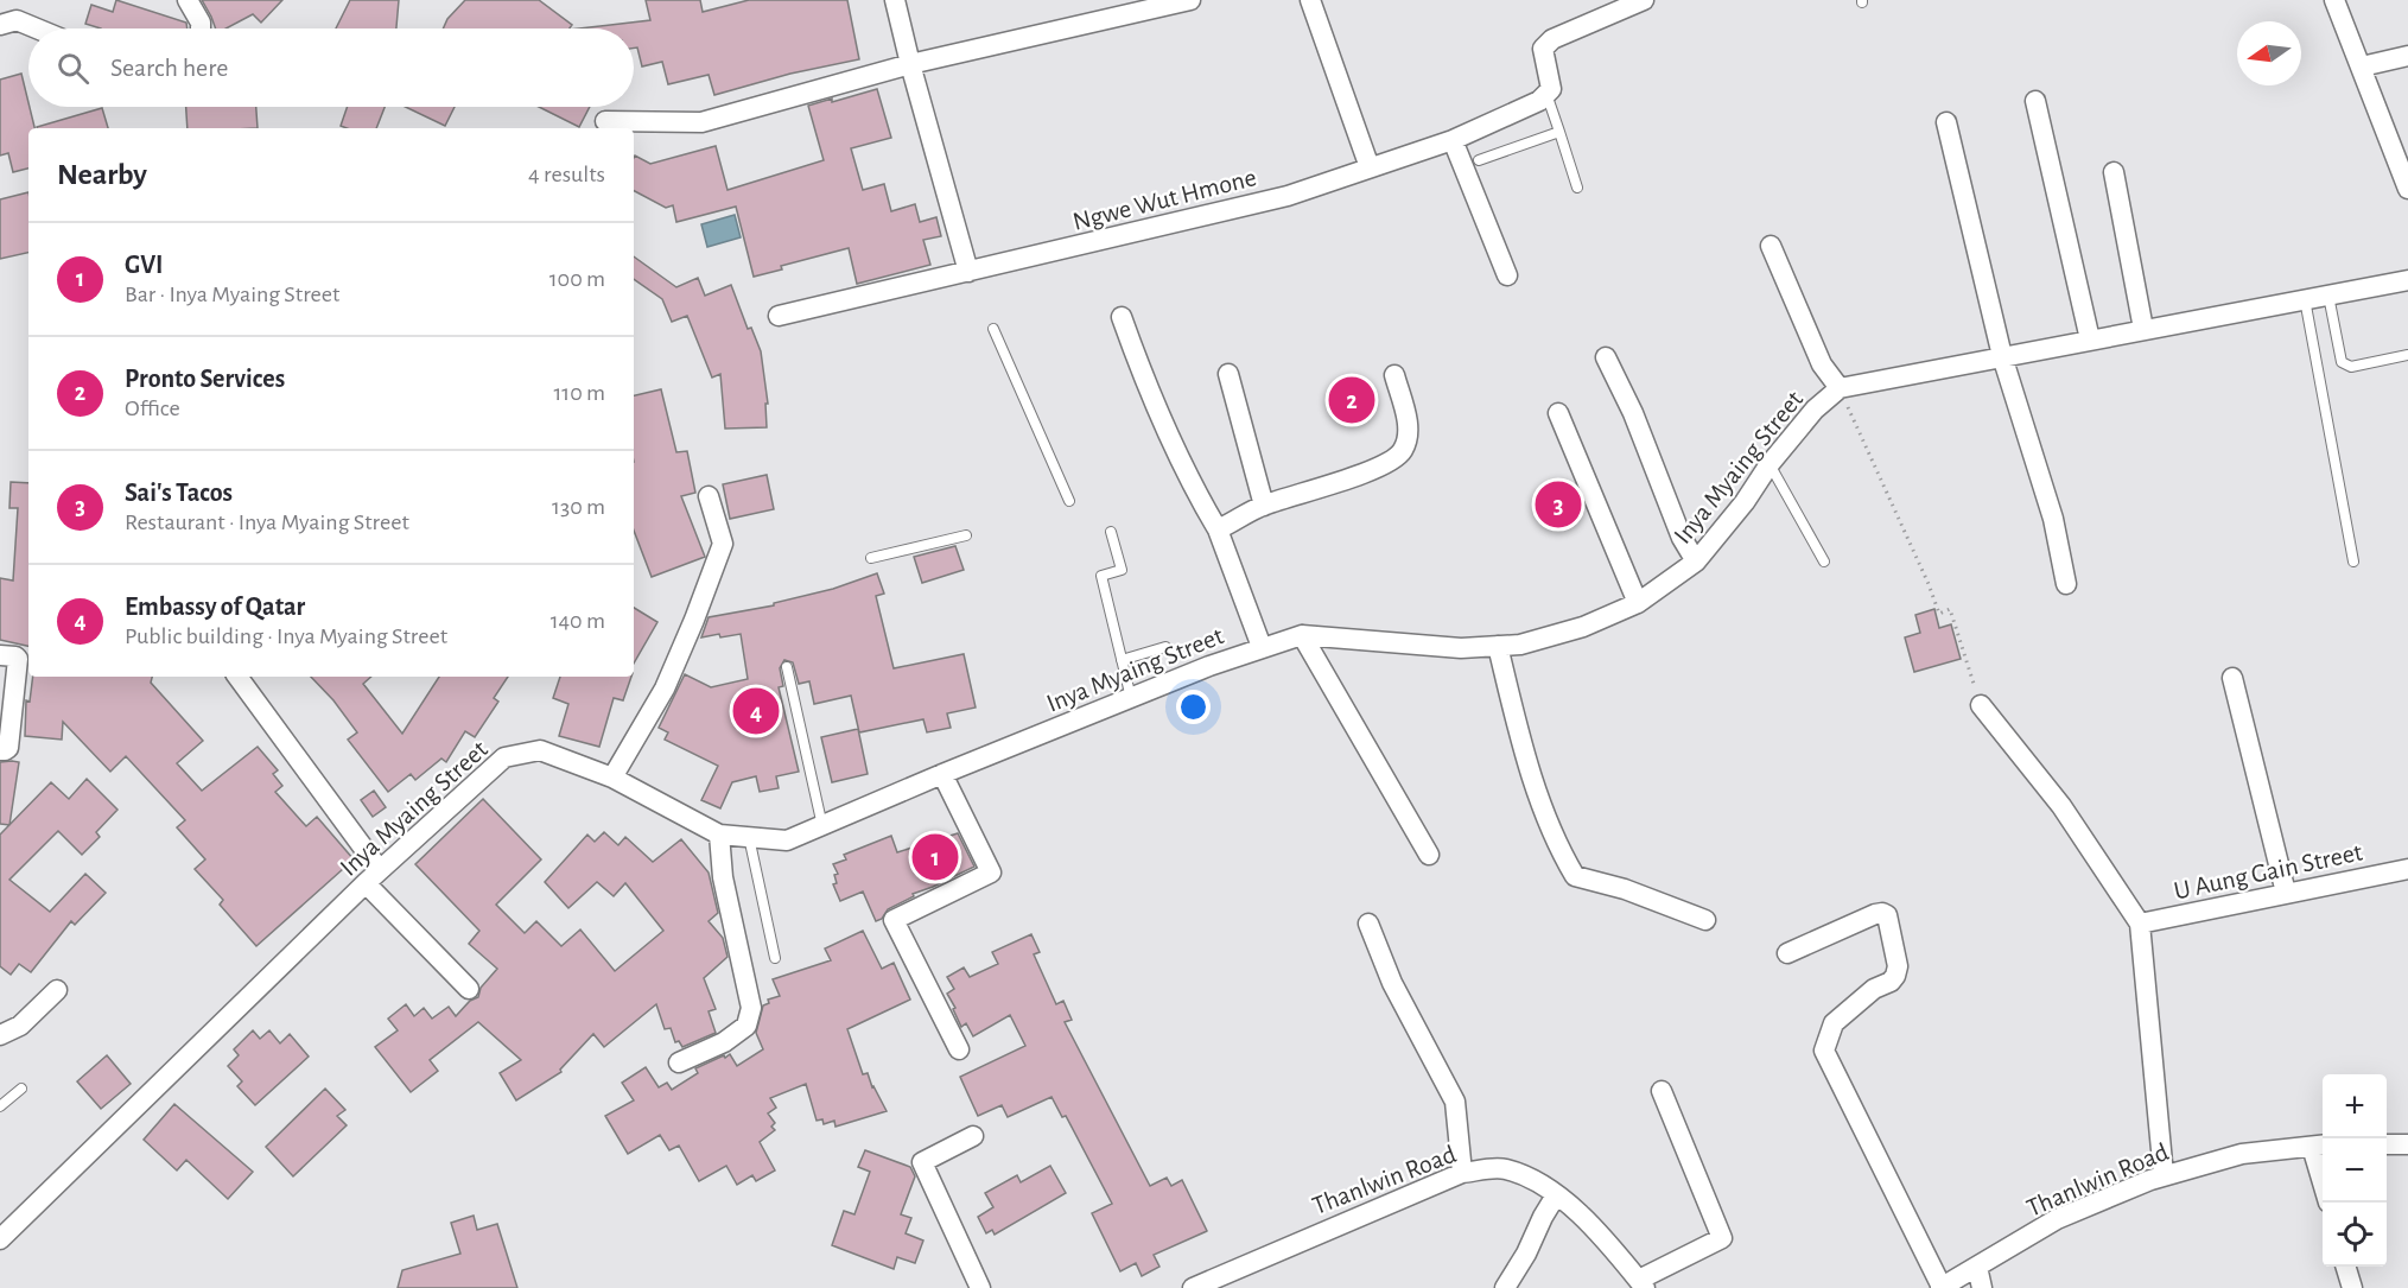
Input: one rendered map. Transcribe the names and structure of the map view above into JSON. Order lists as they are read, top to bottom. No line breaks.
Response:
{"streets":{"street":["Ngwe Wut Hmone","Inya Myaing Street","U Aung Gain Street","Thanlwin Road"]},"north":"left","page":{"search":"Search here","heading":["Nearby","4 results"],"list":[{"mark":"1","name":"GVI","note":"Bar · Inya Myaing Street","value":"100 m"},{"mark":"2","name":"Pronto Services","note":"Office","value":"110 m"},{"mark":"3","name":"Sai's Tacos","note":"Restaurant · Inya Myaing Street","value":"130 m"},{"mark":"4","name":"Embassy of Qatar","note":"Public building · Inya Myaing Street","value":"140 m"}],"pins":["2","3","4","1"],"map_buttons":["+","−"]}}
